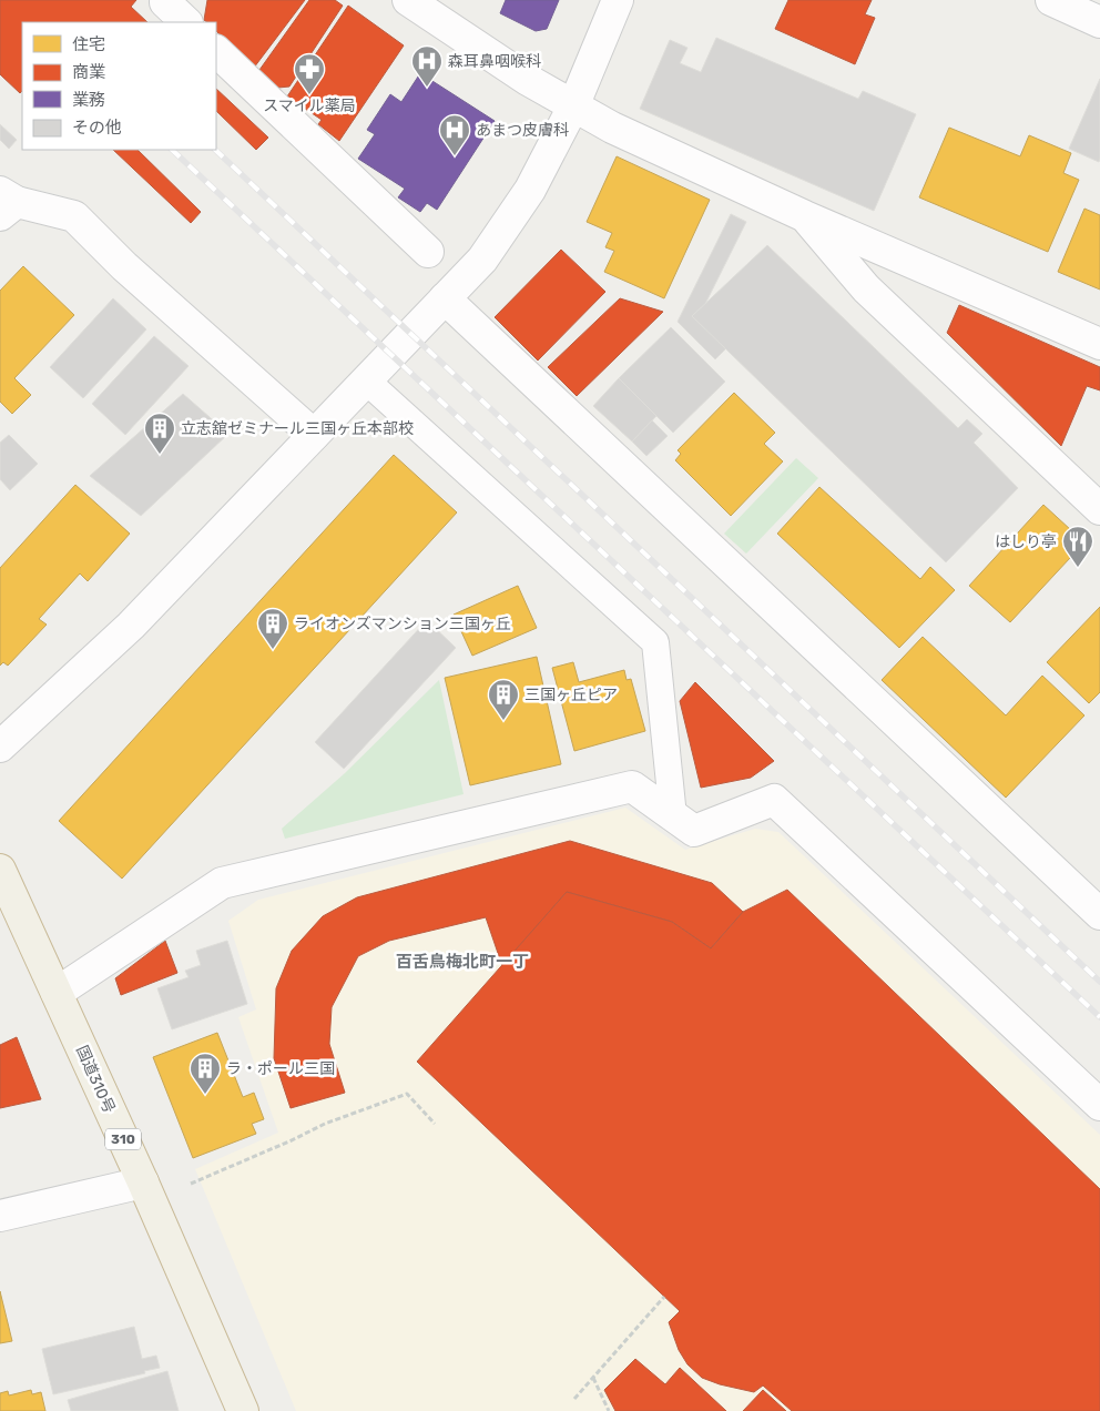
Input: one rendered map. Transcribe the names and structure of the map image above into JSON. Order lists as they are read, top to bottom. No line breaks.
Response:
{"streets":{"highway":["国道310号","310"]},"districts":["百舌鳥梅北町一丁"],"places":{"hospital":["森耳鼻咽喉科","あまつ皮膚科"],"pharmacy":["スマイル薬局"],"building":["立志舘ゼミナール三国ヶ丘本部校","ライオンズマンション三国ヶ丘","三国ヶ丘ピア","ラ・ポール三国"],"restaurant":["はしり亭"]},"legend":["住宅","商業","業務","その他"]}
